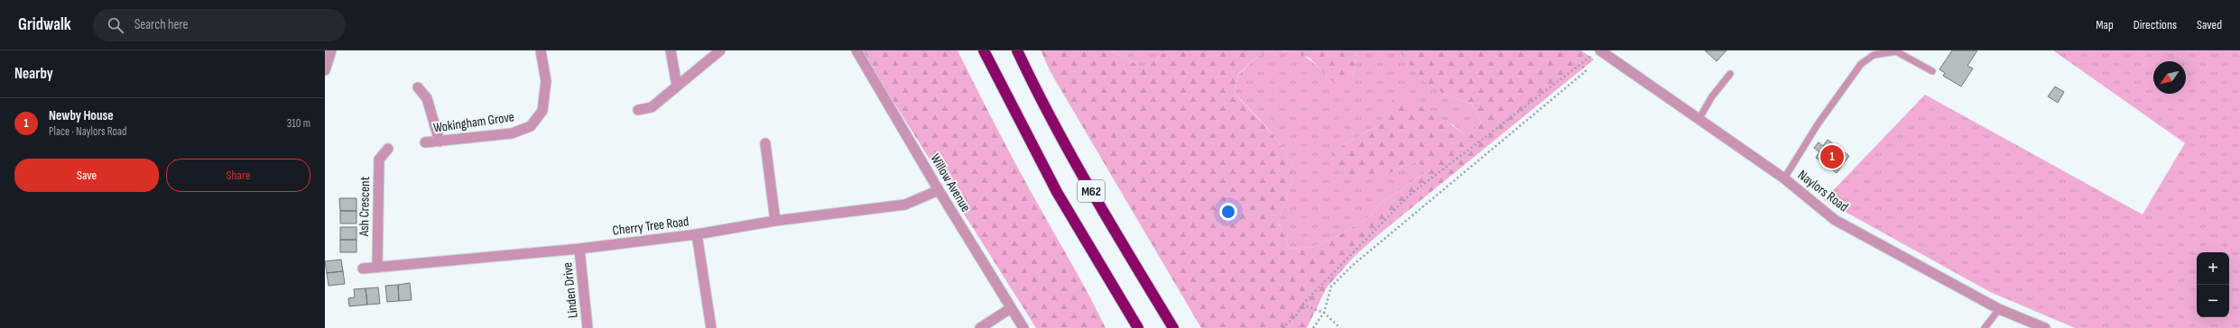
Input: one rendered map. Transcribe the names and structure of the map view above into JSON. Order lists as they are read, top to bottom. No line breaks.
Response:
{"streets":{"highway":["M62"],"street":["Wokingham Grove","Willow Avenue","Naylors Road","Ash Crescent","Cherry Tree Road","Linden Drive"]},"crossings":[["Willow Avenue","Cherry Tree Road"],["Ash Crescent","Cherry Tree Road"],["Cherry Tree Road","Linden Drive"]],"north":"bottom left","page":{"header":"Gridwalk","search":"Search here","nav":["Map","Directions","Saved"],"heading":"Nearby","list":[{"mark":"1","name":"Newby House","note":"Place · Naylors Road","value":"310 m"}],"pins":"1","buttons":["Save","Share"],"map_buttons":["+","−"]}}
